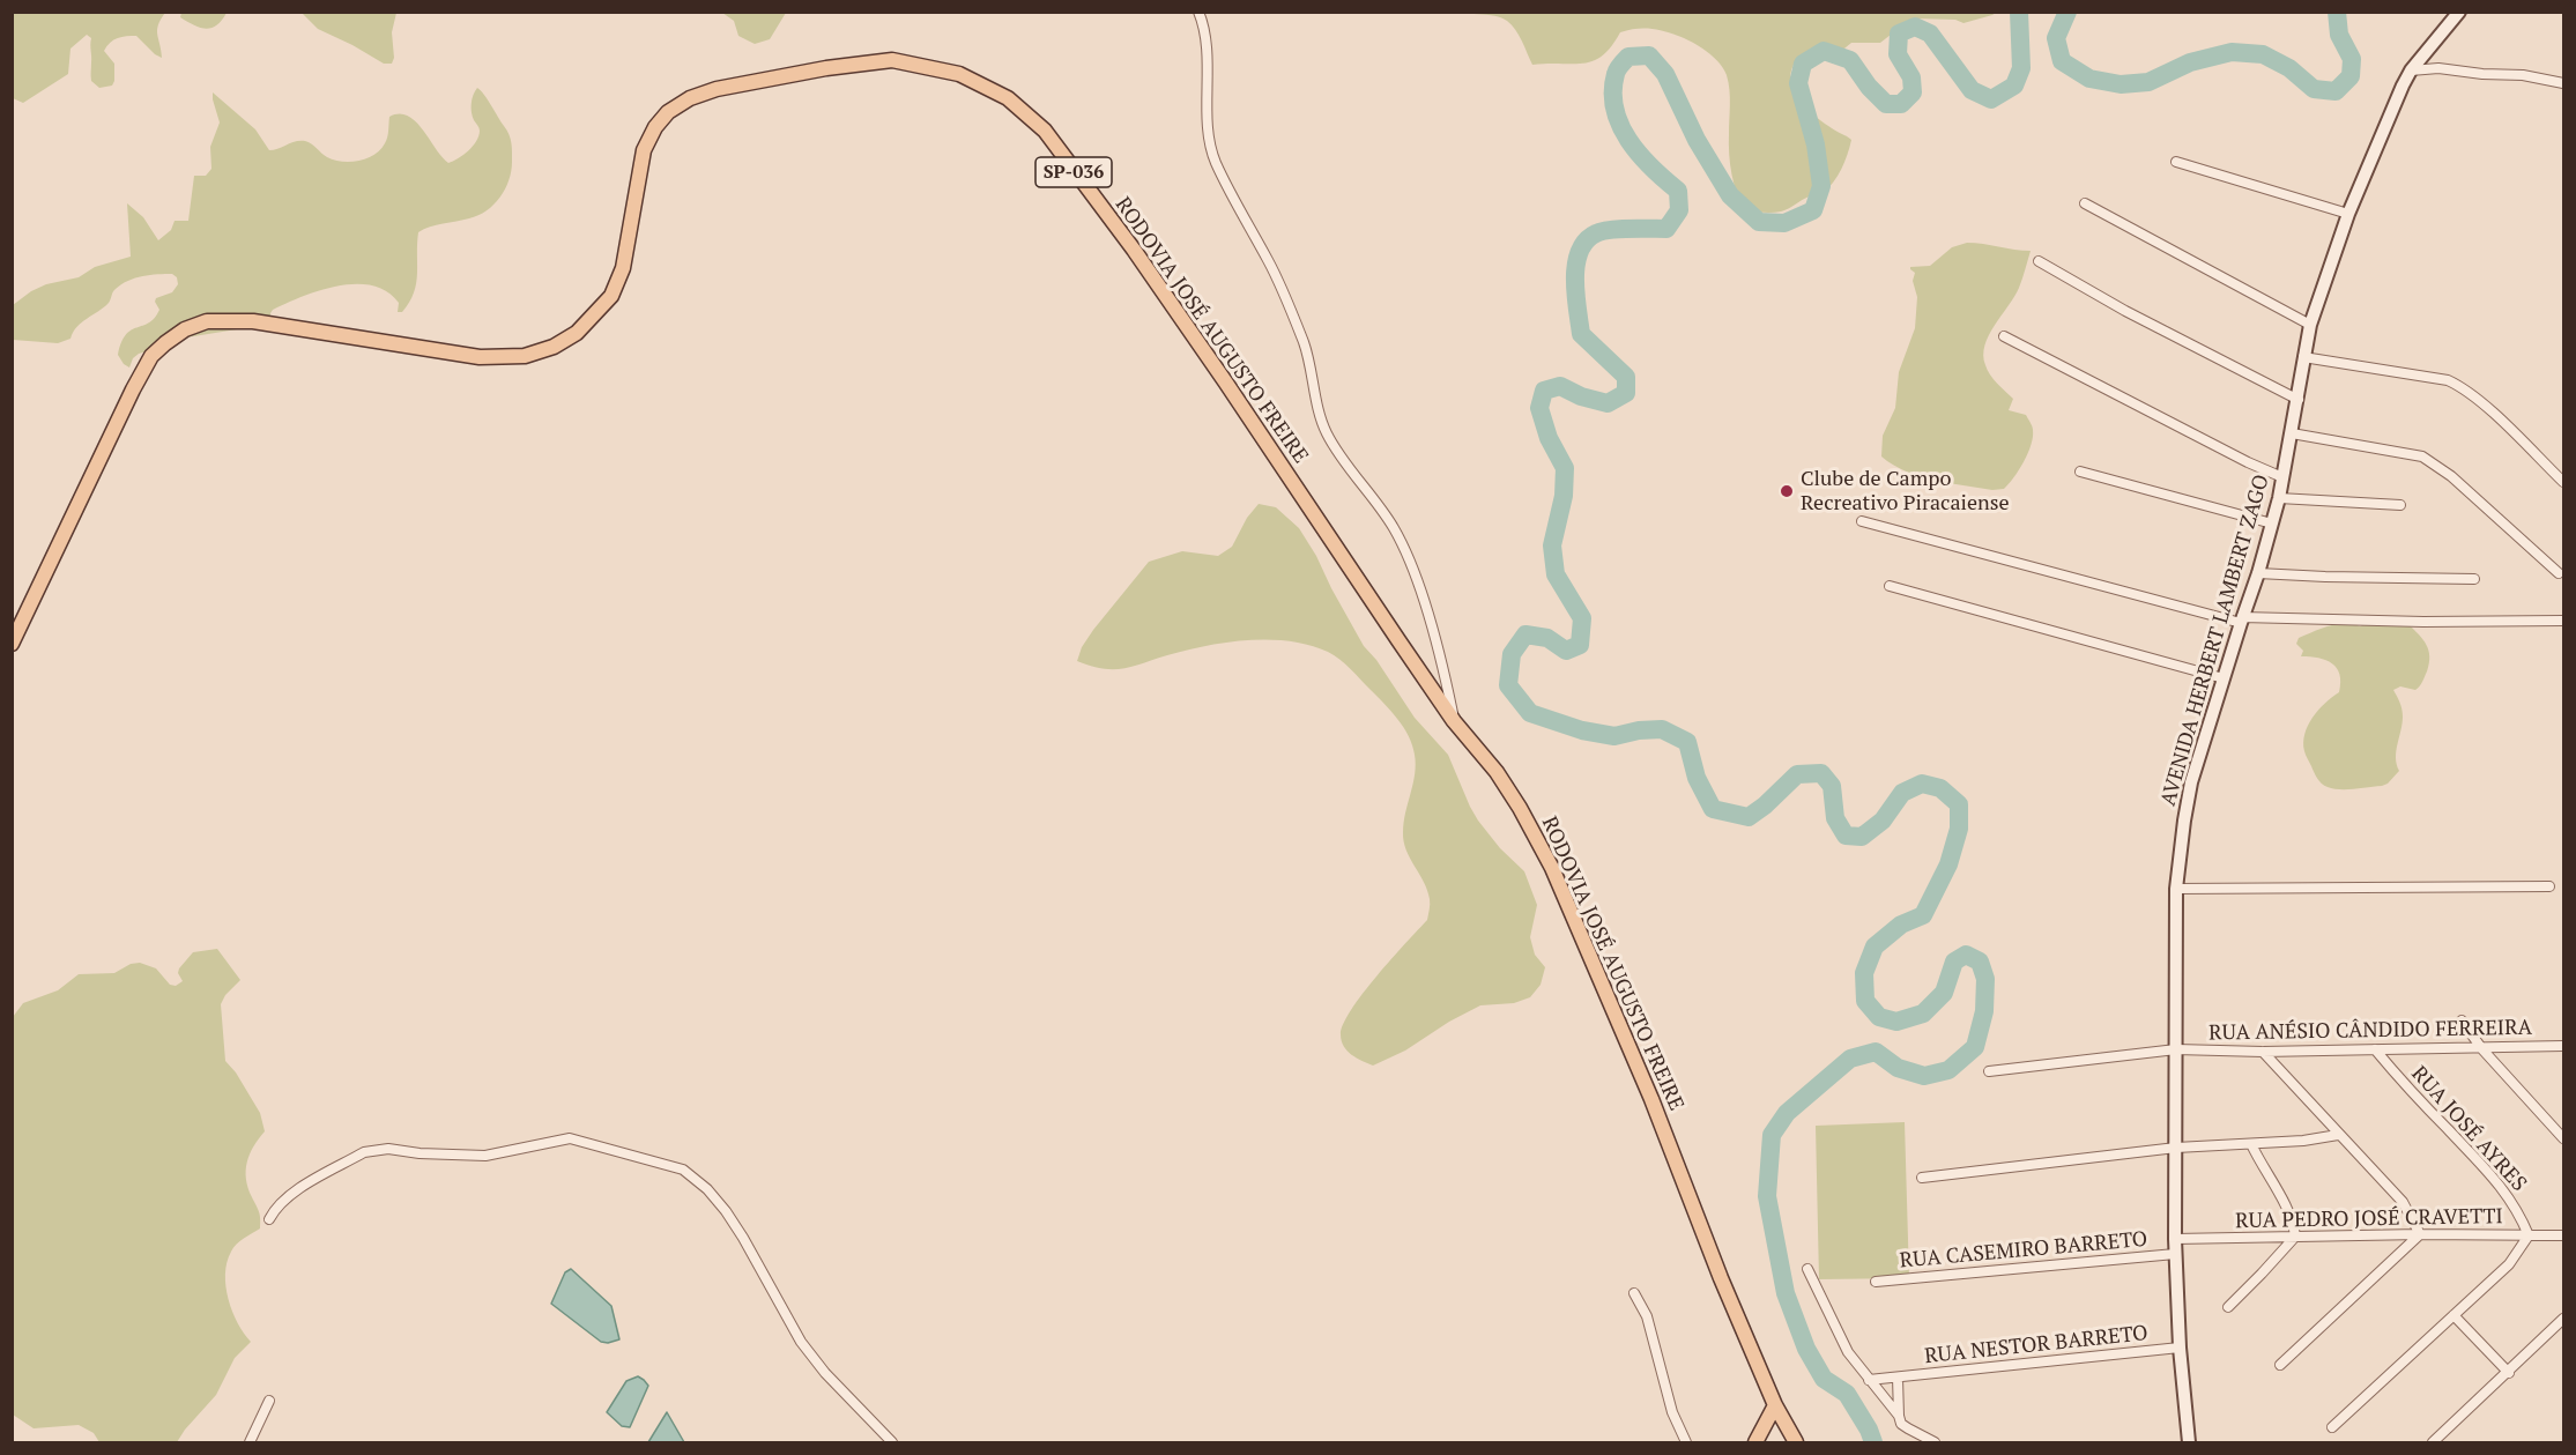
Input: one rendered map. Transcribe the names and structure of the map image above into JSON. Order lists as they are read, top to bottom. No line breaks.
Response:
{"streets":{"main road":["SP-036","RODOVIA JOSÉ AUGUSTO FREIRE"],"street":["AVENIDA HERBERT LAMBERT ZAGO","RUA ANÉSIO CÂNDIDO FERREIRA","RUA JOSÉ AYRES","RUA PEDRO JOSÉ CRAVETTI","RUA CASEMIRO BARRETO","RUA NESTOR BARRETO"]},"crossings":[["AVENIDA HERBERT LAMBERT ZAGO","RUA ANÉSIO CÂNDIDO FERREIRA"],["AVENIDA HERBERT LAMBERT ZAGO","RUA PEDRO JOSÉ CRAVETTI"],["AVENIDA HERBERT LAMBERT ZAGO","RUA CASEMIRO BARRETO"],["AVENIDA HERBERT LAMBERT ZAGO","RUA NESTOR BARRETO"],["RUA ANÉSIO CÂNDIDO FERREIRA","RUA JOSÉ AYRES"],["RUA JOSÉ AYRES","RUA PEDRO JOSÉ CRAVETTI"]],"places":["Clube de Campo Recreativo Piracaiense"]}
